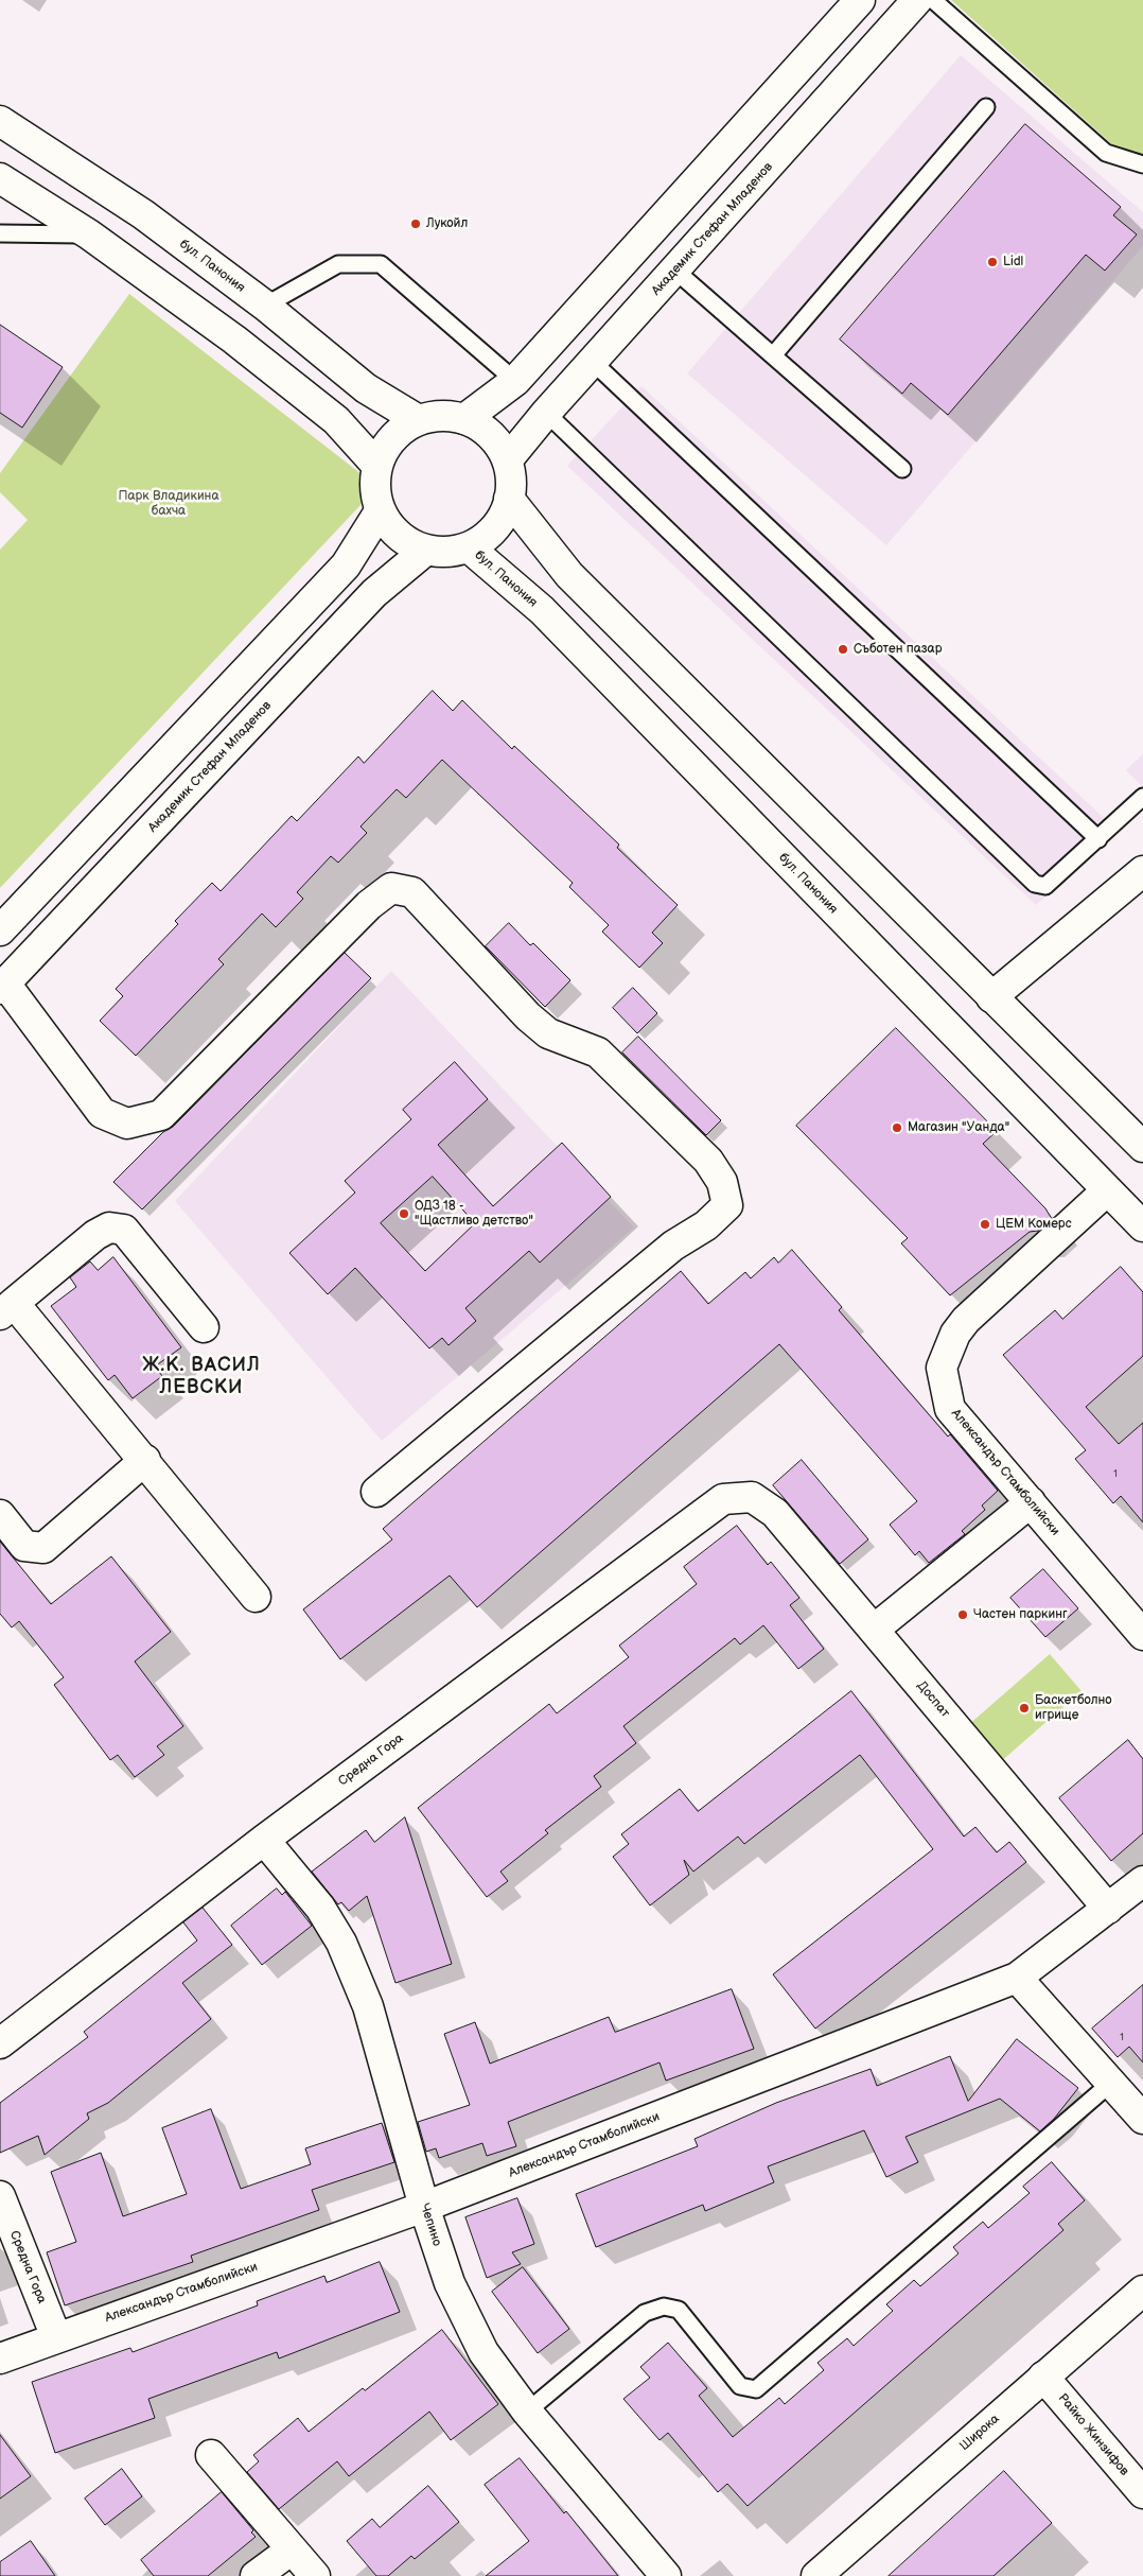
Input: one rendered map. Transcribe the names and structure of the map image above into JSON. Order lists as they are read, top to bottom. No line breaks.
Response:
{"streets":{"street":["Академик Стефан Младенов","бул. Панония","Александър Стамболийски","Доспат","Средна Гора","Чепино","Широка","Райко Жинзифов"]},"crossings":[["Академик Стефан Младенов","бул. Панония"],["бул. Панония","Александър Стамболийски"],["Александър Стамболийски","Доспат"],["Александър Стамболийски","Средна Гора"],["Александър Стамболийски","Чепино"],["Доспат","Средна Гора"],["Средна Гора","Чепино"],["Широка","Райко Жинзифов"]],"districts":["Ж.К. ВАСИЛ ЛЕВСКИ"],"parks":["Парк Владикина бахча"],"places":["Лукойл","Lidl","Съботен пазар","Магазин \"Уанда\"","ОДЗ 18 - \"Щастливо детство\"","ЦЕМ Комерс","Частен паркинг","Баскетболно игрище"],"house_numbers":["1","1"]}
